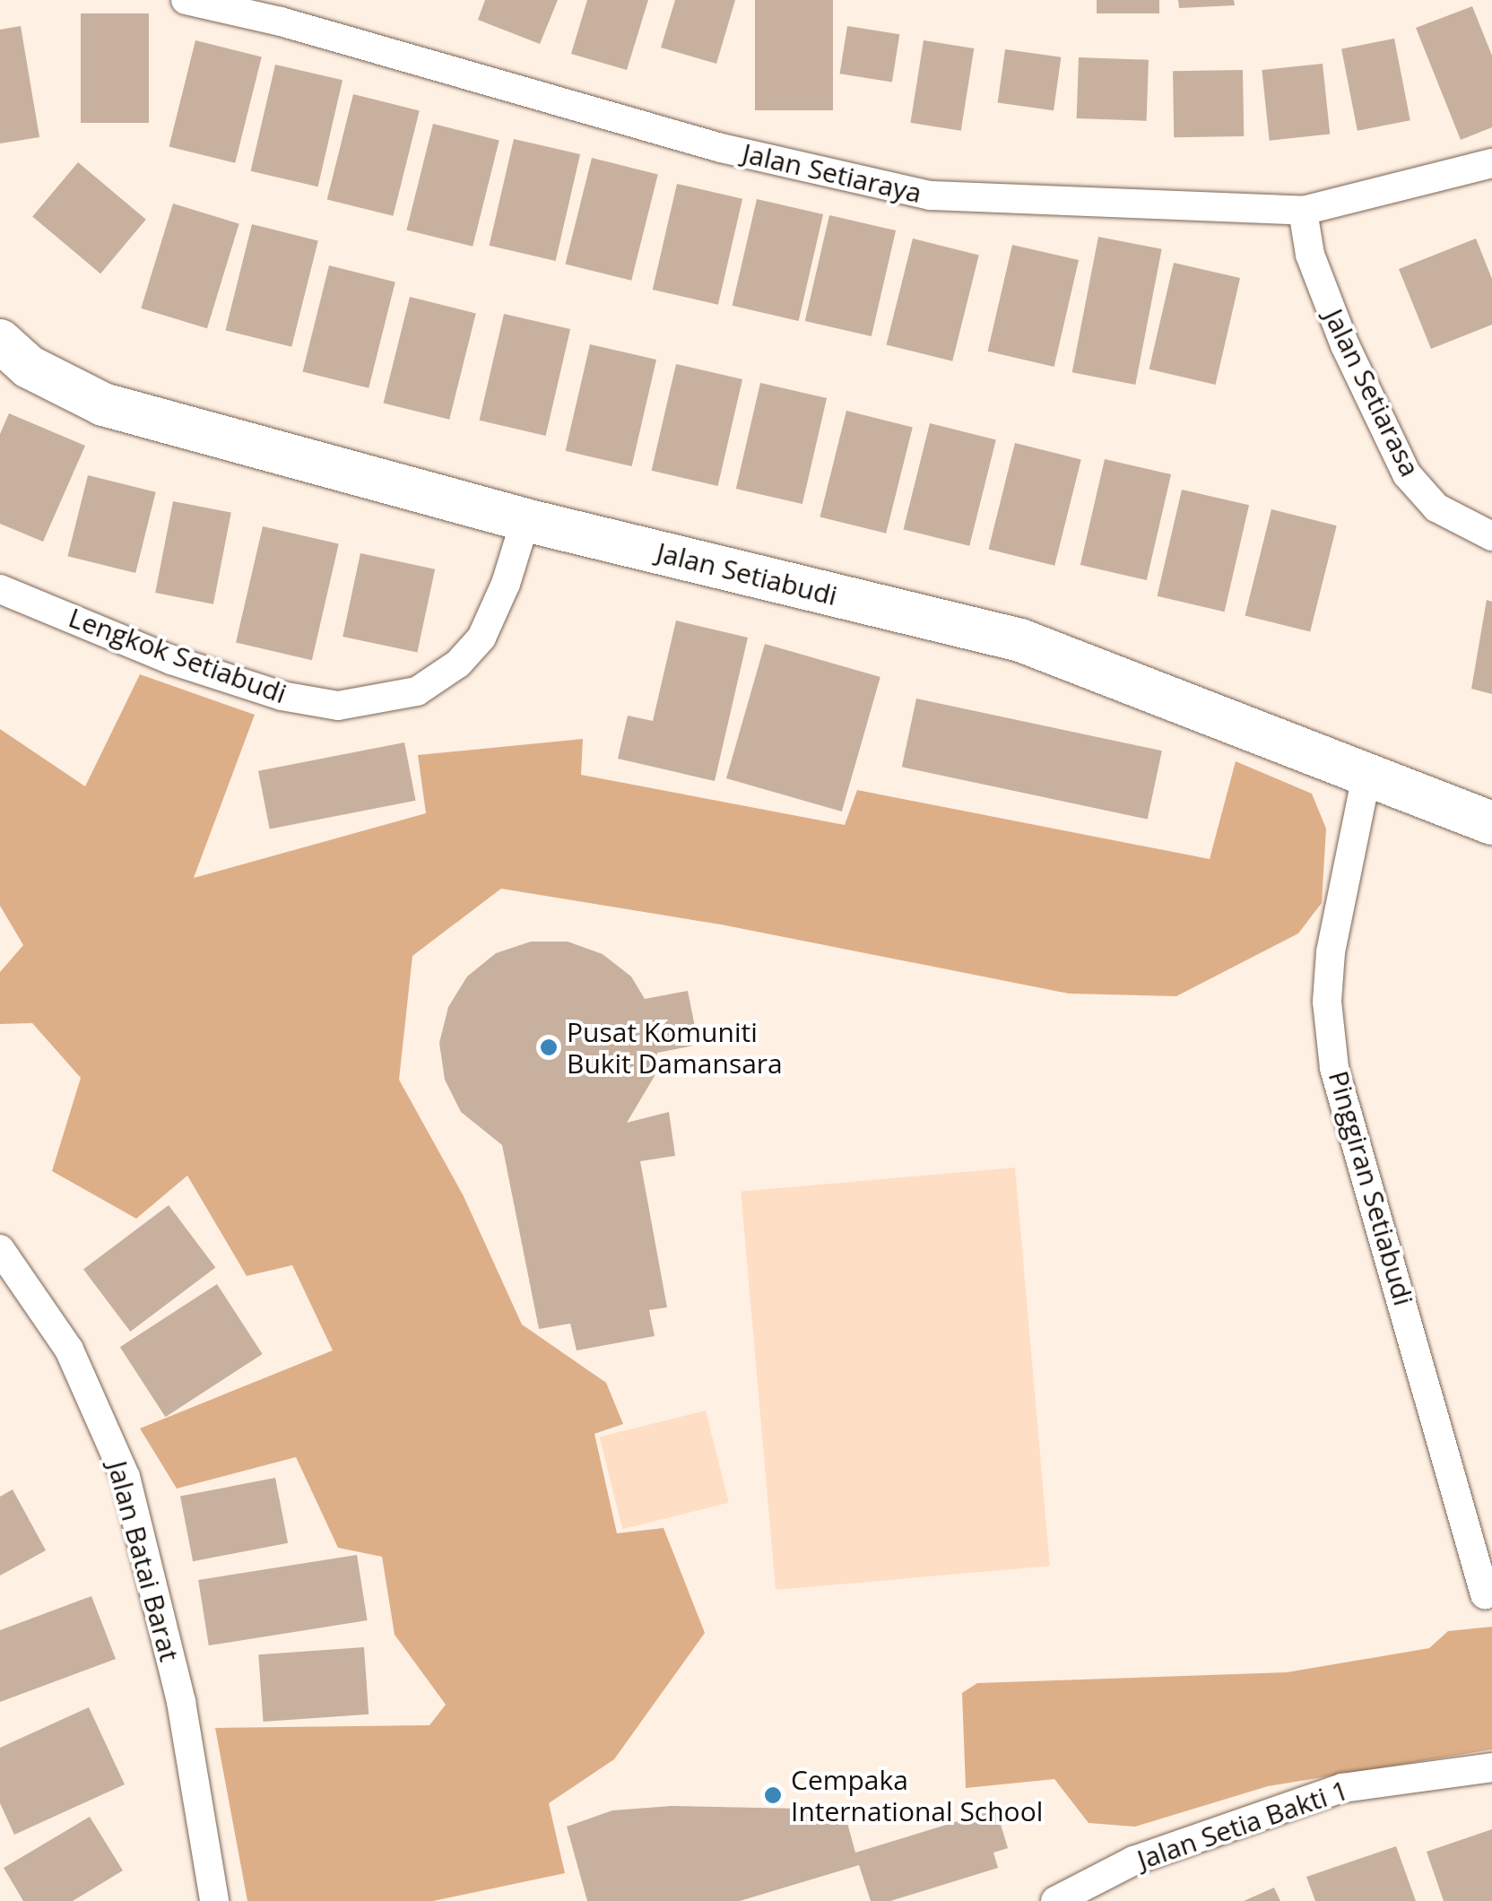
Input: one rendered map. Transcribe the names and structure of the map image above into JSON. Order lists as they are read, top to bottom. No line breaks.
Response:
{"streets":{"street":["Jalan Setiaraya","Jalan Setiarasa","Jalan Setiabudi","Lengkok Setiabudi","Pinggiran Setiabudi","Jalan Batai Barat","Jalan Setia Bakti 1"]},"crossings":[["Jalan Setiaraya","Jalan Setiarasa"],["Jalan Setiabudi","Lengkok Setiabudi"],["Jalan Setiabudi","Pinggiran Setiabudi"]],"places":["Pusat Komuniti Bukit Damansara","Cempaka International School"]}
